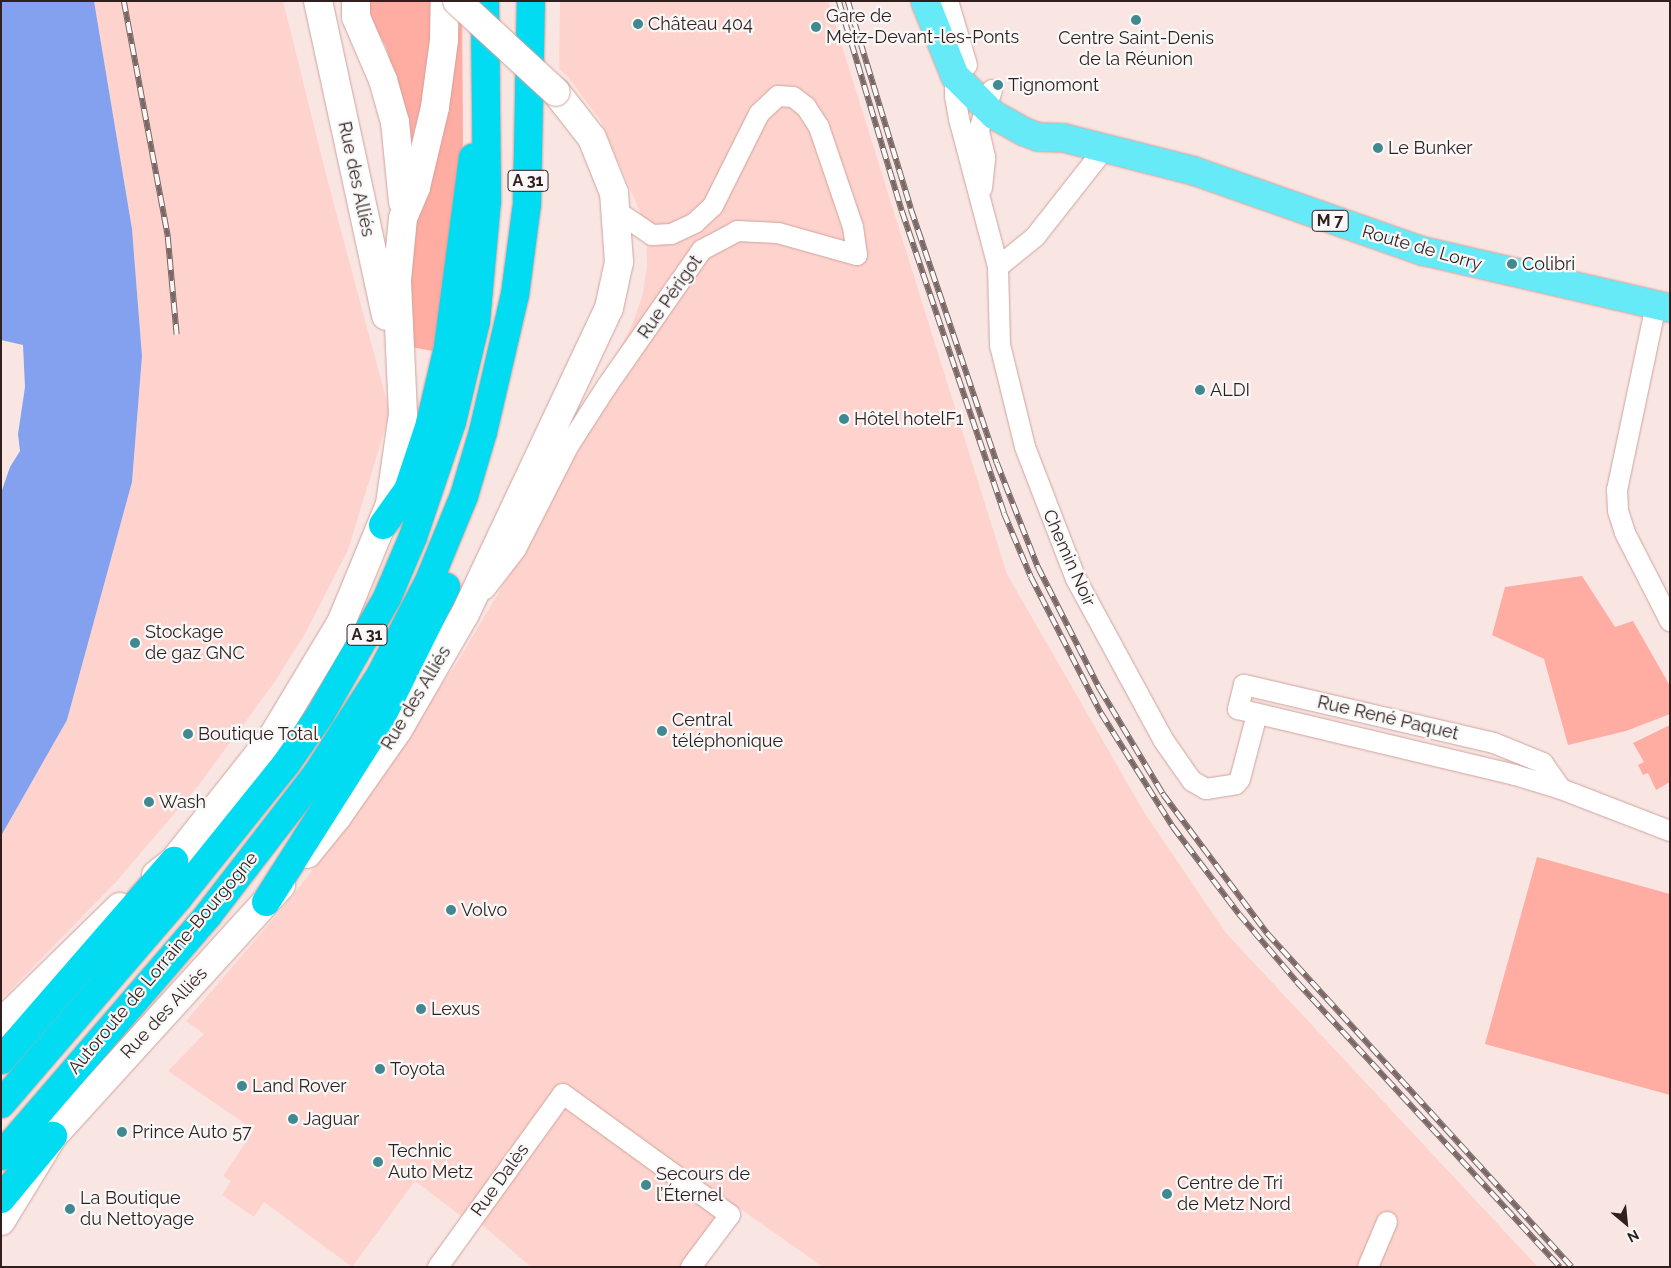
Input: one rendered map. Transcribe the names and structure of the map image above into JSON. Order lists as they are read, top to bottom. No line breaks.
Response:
{"streets":{"highway":["A 31","Autoroute de Lorraine-Bourgogne"],"main road":["Rue des Alliés","M 7","Route de Lorry"],"street":["Rue Périgot","Chemin Noir","Rue René Paquet","Rue Dalès"]},"crossings":[["Rue des Alliés","Rue Périgot"],["Route de Lorry","Chemin Noir"],["Chemin Noir","Rue René Paquet"]],"places":["Centre Saint-Denis de la Réunion","Château 404","Gare de Metz-Devant-les-Ponts","Tignomont","Le Bunker","Colibri","ALDI","Hôtel hotelF1","Stockage de gaz GNC","Central téléphonique","Boutique Total","Wash","Volvo","Lexus","Toyota","Land Rover","Jaguar","Prince Auto 57","Technic Auto Metz","Secours de l’Éternel","Centre de Tri de Metz Nord","La Boutique du Nettoyage"],"north":"bottom right"}
